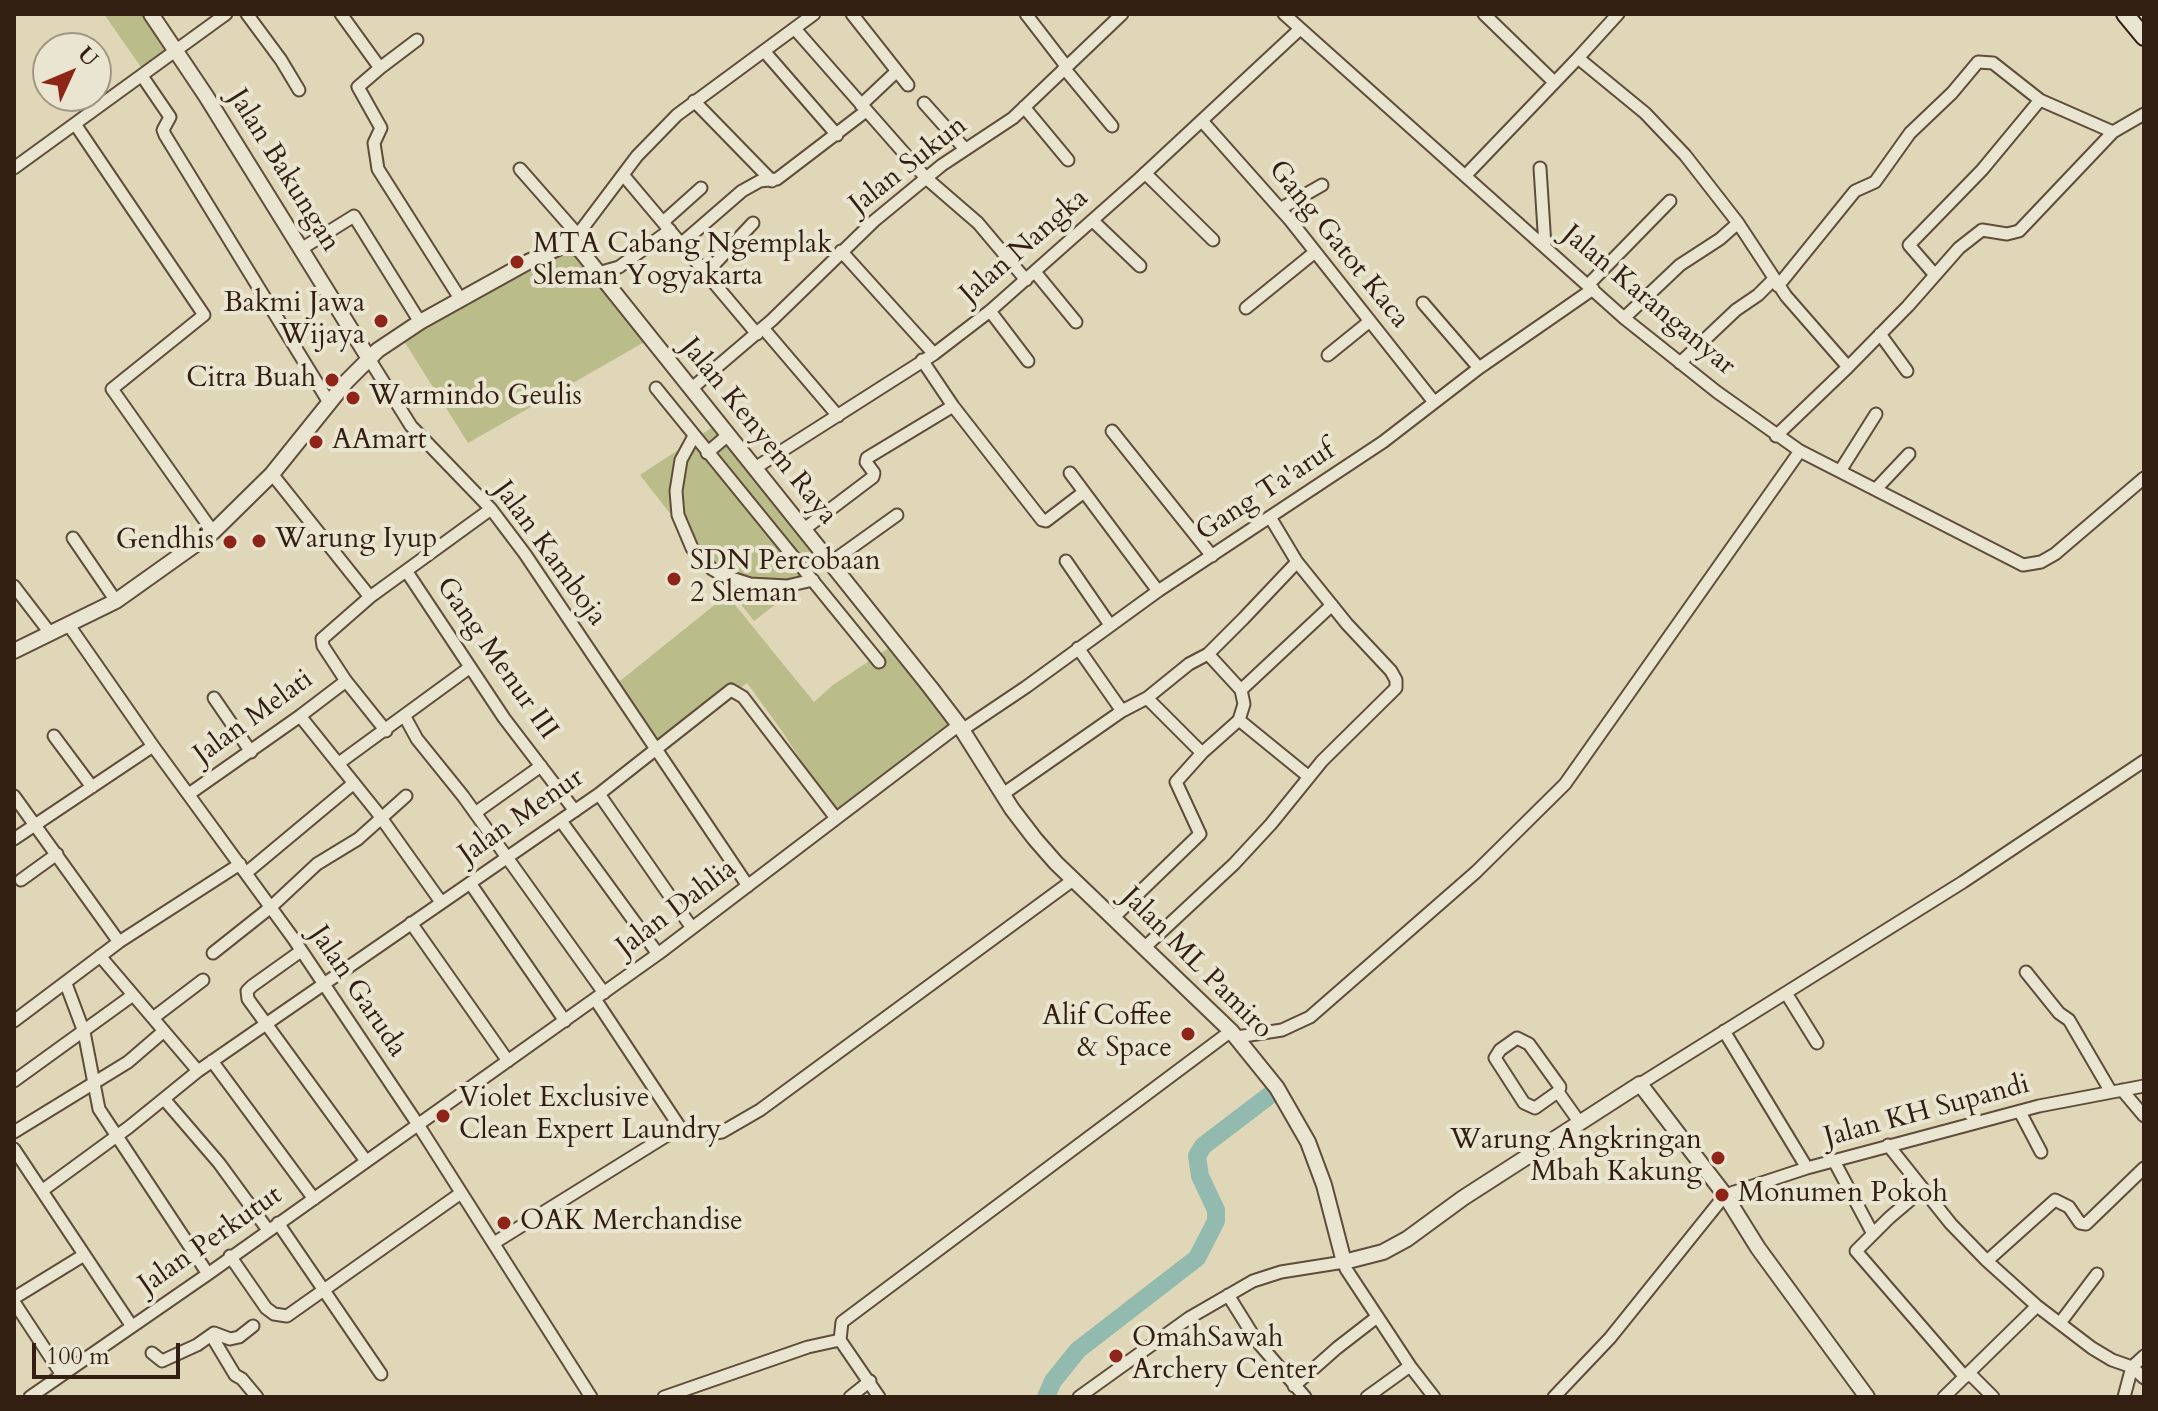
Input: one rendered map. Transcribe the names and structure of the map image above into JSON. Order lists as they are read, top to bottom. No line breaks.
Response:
{"streets":{"street":["Jalan Sukun","Jalan Bakungan","Gang Gatot Kaca","Jalan Nangka","Jalan Karanganyar","Jalan Kenyem Raya","Gang Ta'aruf","Jalan Kamboja","Gang Menur III","Jalan Melati","Jalan Menur","Jalan Dahlia","Jalan ML Pamiro","Jalan Garuda","Jalan KH Supandi","Jalan Perkutut"]},"crossings":[["Jalan Sukun","Jalan Kenyem Raya"],["Jalan Bakungan","Jalan Kamboja"],["Gang Gatot Kaca","Jalan Nangka"],["Gang Gatot Kaca","Gang Ta'aruf"],["Jalan Nangka","Jalan Karanganyar"],["Jalan Nangka","Jalan Kenyem Raya"],["Jalan Karanganyar","Gang Ta'aruf"],["Jalan Kenyem Raya","Gang Ta'aruf"],["Jalan Kenyem Raya","Jalan Dahlia"],["Jalan Kenyem Raya","Jalan ML Pamiro"],["Gang Ta'aruf","Jalan Dahlia"],["Gang Ta'aruf","Jalan ML Pamiro"],["Jalan Kamboja","Jalan Menur"],["Jalan Kamboja","Jalan Dahlia"],["Gang Menur III","Jalan Menur"],["Jalan Melati","Jalan Garuda"],["Jalan Menur","Jalan Dahlia"],["Jalan Menur","Jalan Garuda"],["Jalan Dahlia","Jalan ML Pamiro"],["Jalan Dahlia","Jalan Garuda"],["Jalan Dahlia","Jalan Perkutut"],["Jalan Garuda","Jalan Perkutut"]],"places":["MTA Cabang Ngemplak Sleman Yogyakarta","Bakmi Jawa Wijaya","Citra Buah","Warmindo Geulis","AAmart","Warung Iyup","Gendhis","SDN Percobaan 2 Sleman","Alif Coffee & Space","Violet Exclusive Clean Expert Laundry","Warung Angkringan Mbah Kakung","Monumen Pokoh","OAK Merchandise","OmahSawah Archery Center"],"scale_bar":"100 m","north":"top right"}
